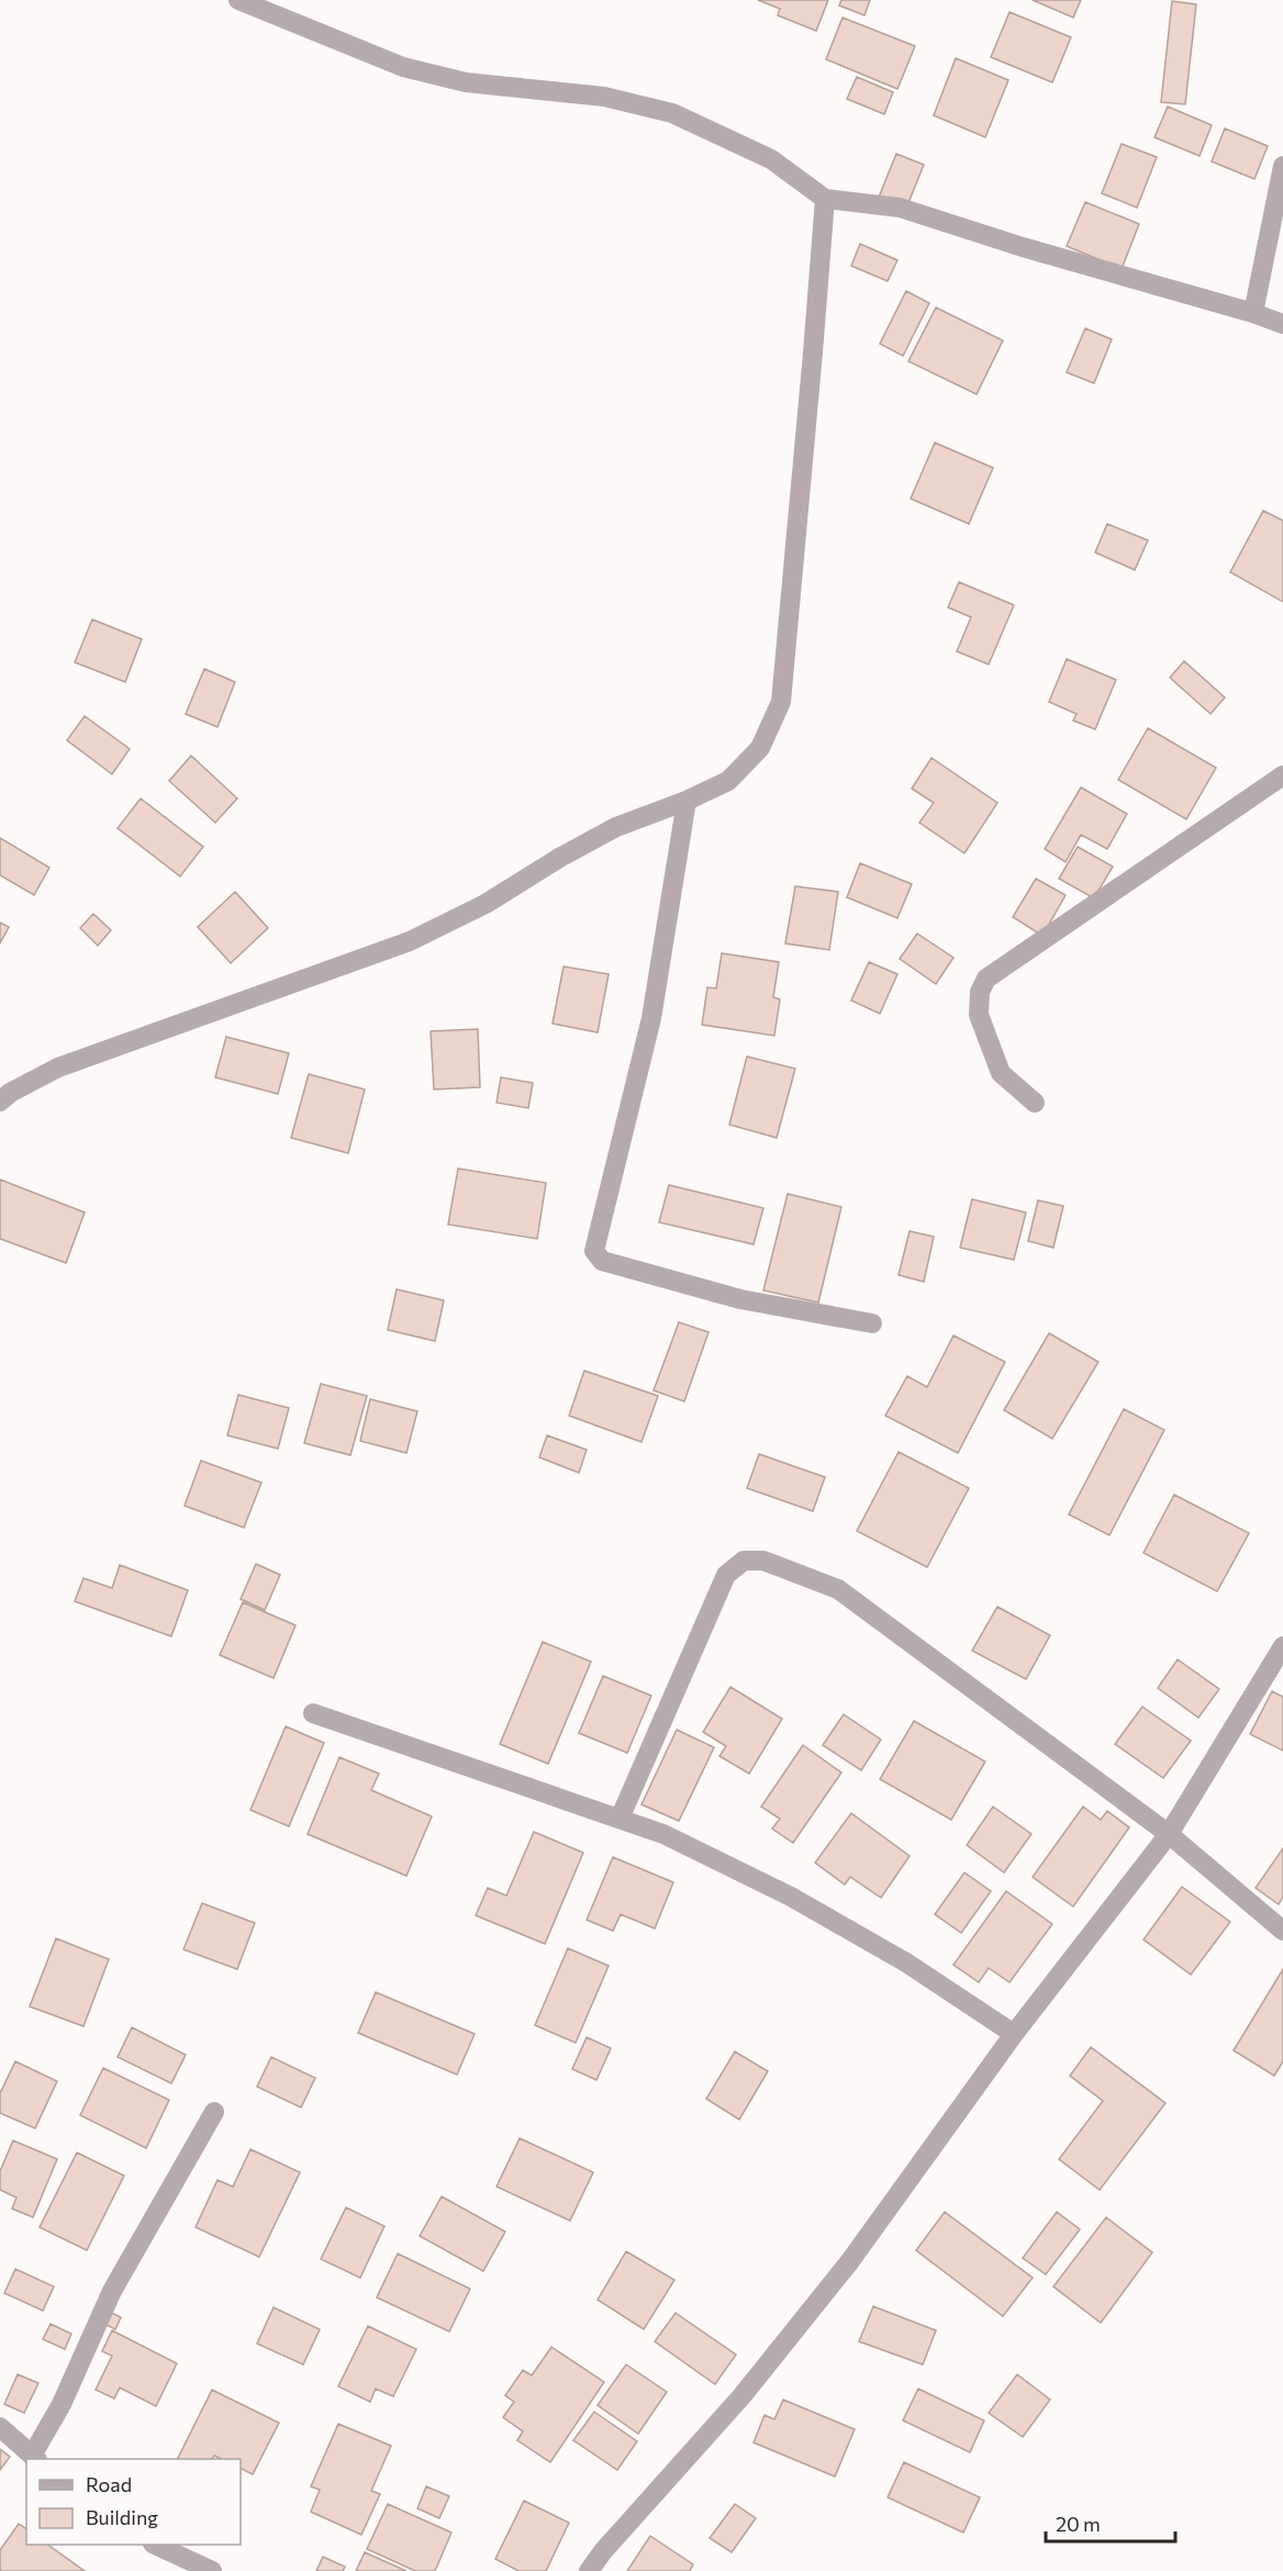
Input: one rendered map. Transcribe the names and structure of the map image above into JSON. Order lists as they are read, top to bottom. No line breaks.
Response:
{"legend":["Road","Building"],"scale_bar":"20 m"}
